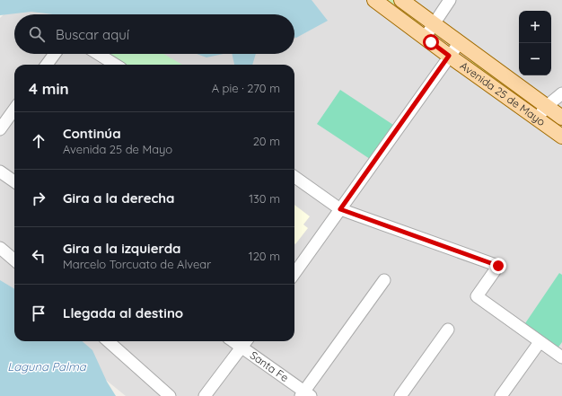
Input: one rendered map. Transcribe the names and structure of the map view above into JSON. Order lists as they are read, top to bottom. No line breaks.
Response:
{"streets":{"main road":["Avenida 25 de Mayo"],"street":["Santa Fe"]},"water":["Laguna Palma"],"page":{"map_buttons":["+","−"],"search":"Buscar aquí","heading":["4 min","A pie · 270 m"],"list":[["Continúa","Avenida 25 de Mayo","20 m"],["Gira a la derecha","130 m"],["Gira a la izquierda","Marcelo Torcuato de Alvear","120 m"],"Llegada al destino"]}}
